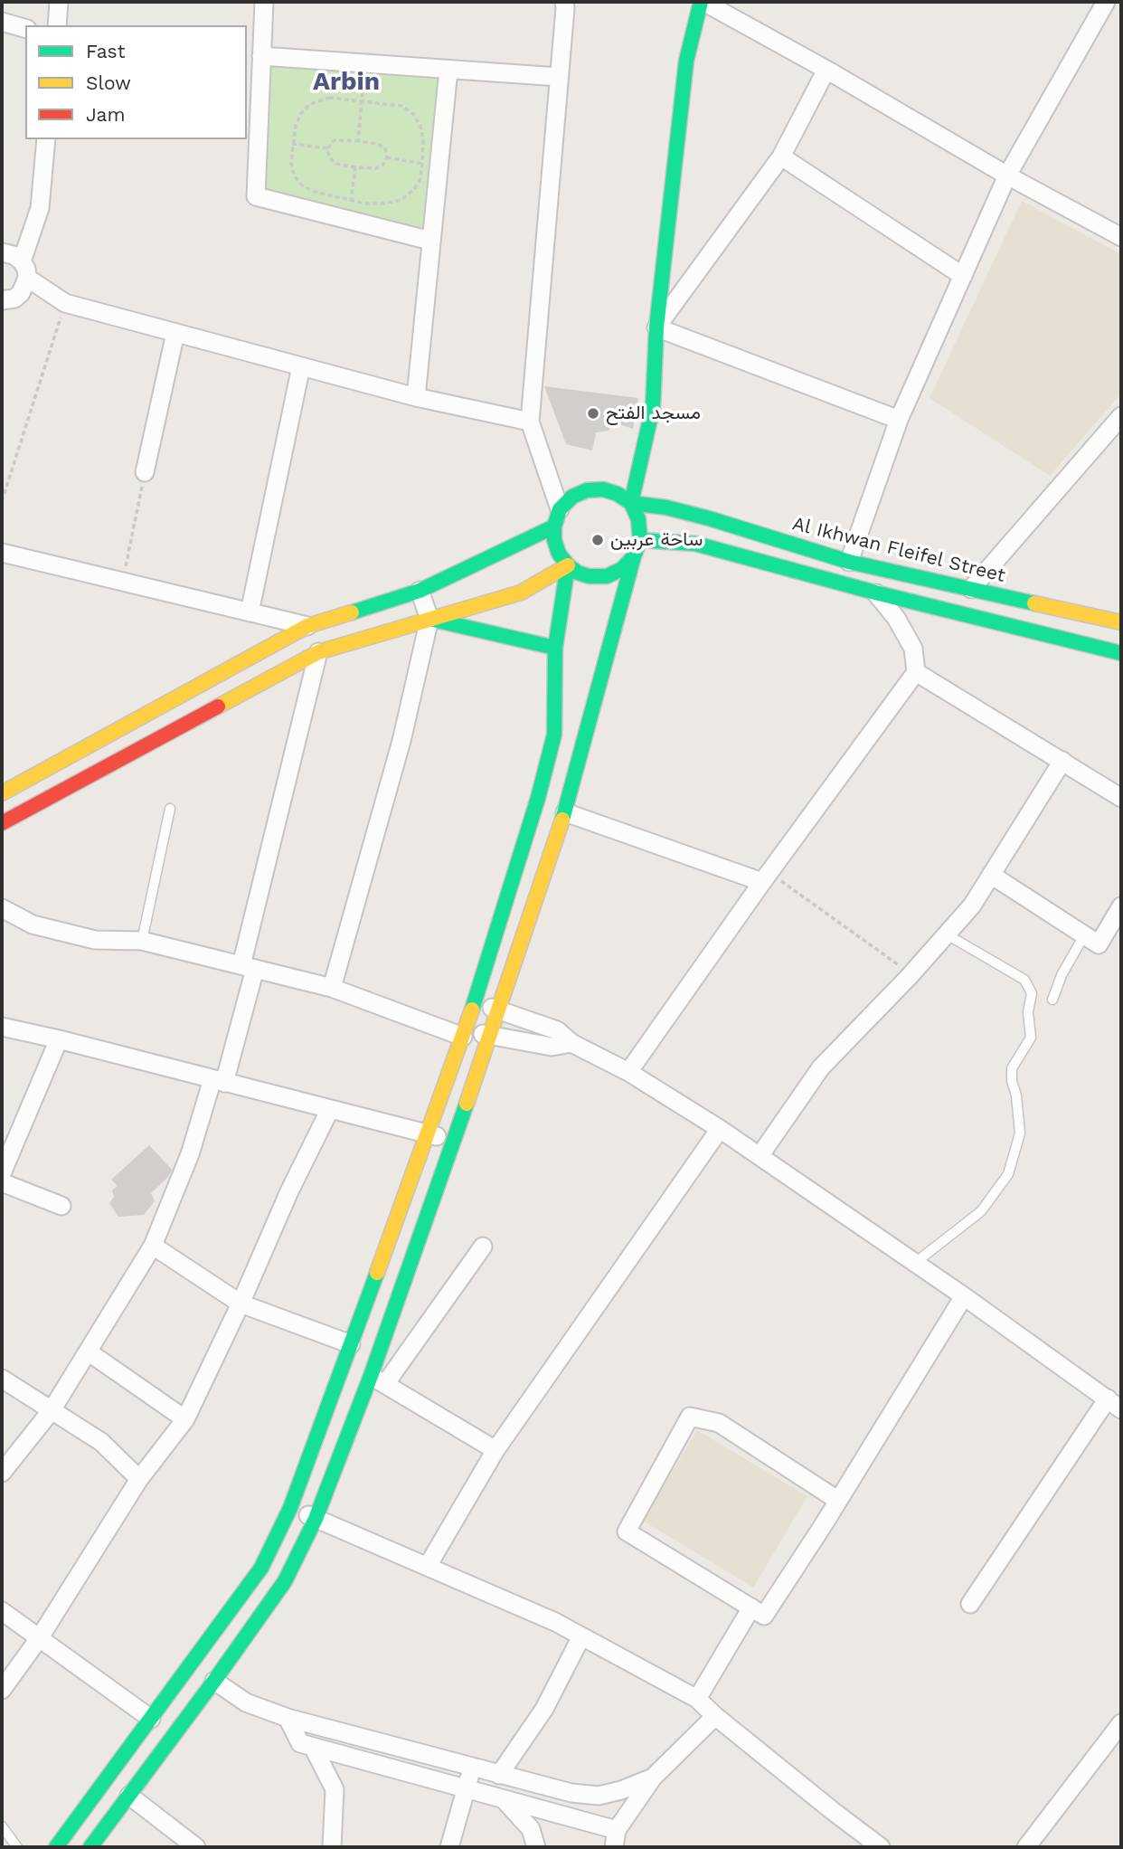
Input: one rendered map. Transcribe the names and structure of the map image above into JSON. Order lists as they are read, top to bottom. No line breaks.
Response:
{"streets":{"main road":["Al Ikhwan Fleifel Street"]},"districts":["Arbin"],"places":["مسجد الفتح","ساحة عربين"],"legend":["Fast","Slow","Jam"]}
